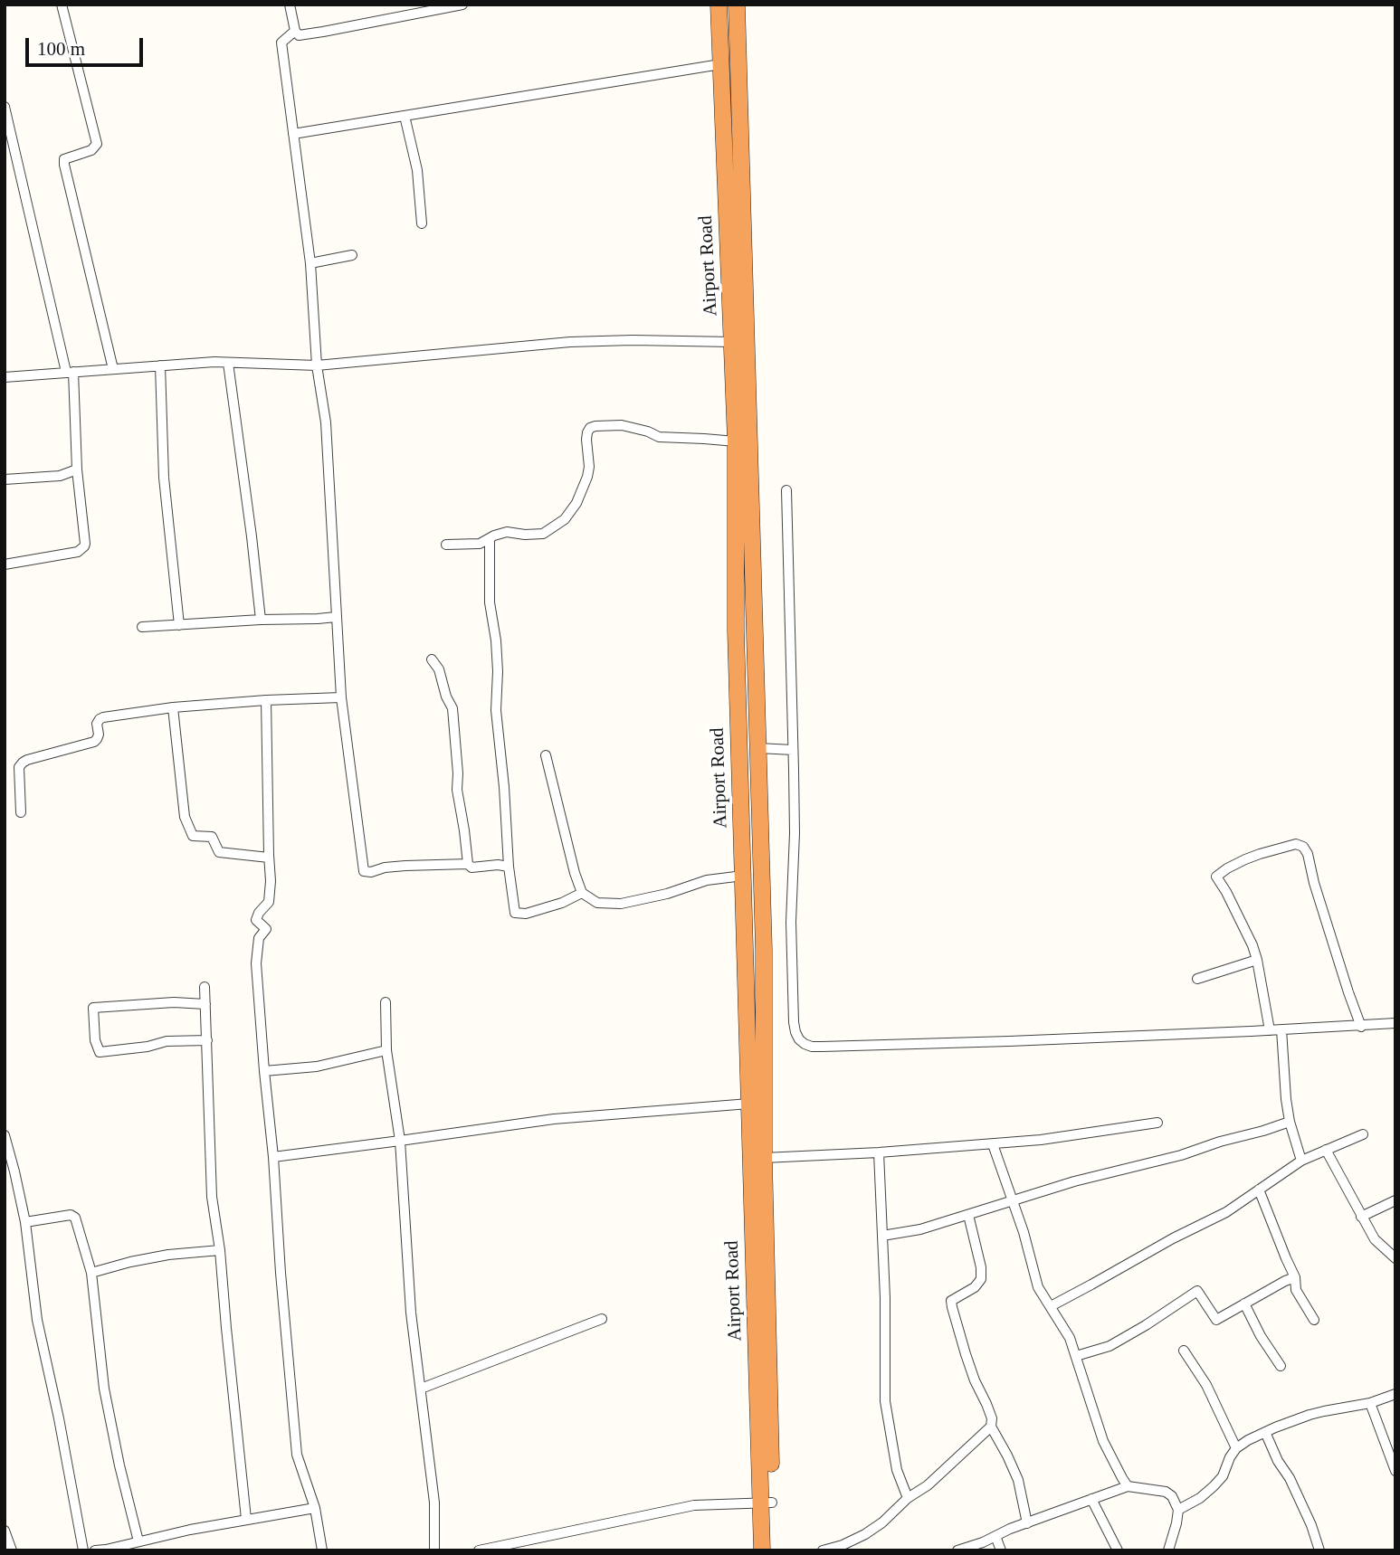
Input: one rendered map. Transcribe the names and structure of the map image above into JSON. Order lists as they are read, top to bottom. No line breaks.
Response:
{"streets":{"highway":["Airport Road"]},"scale_bar":"100 m"}
